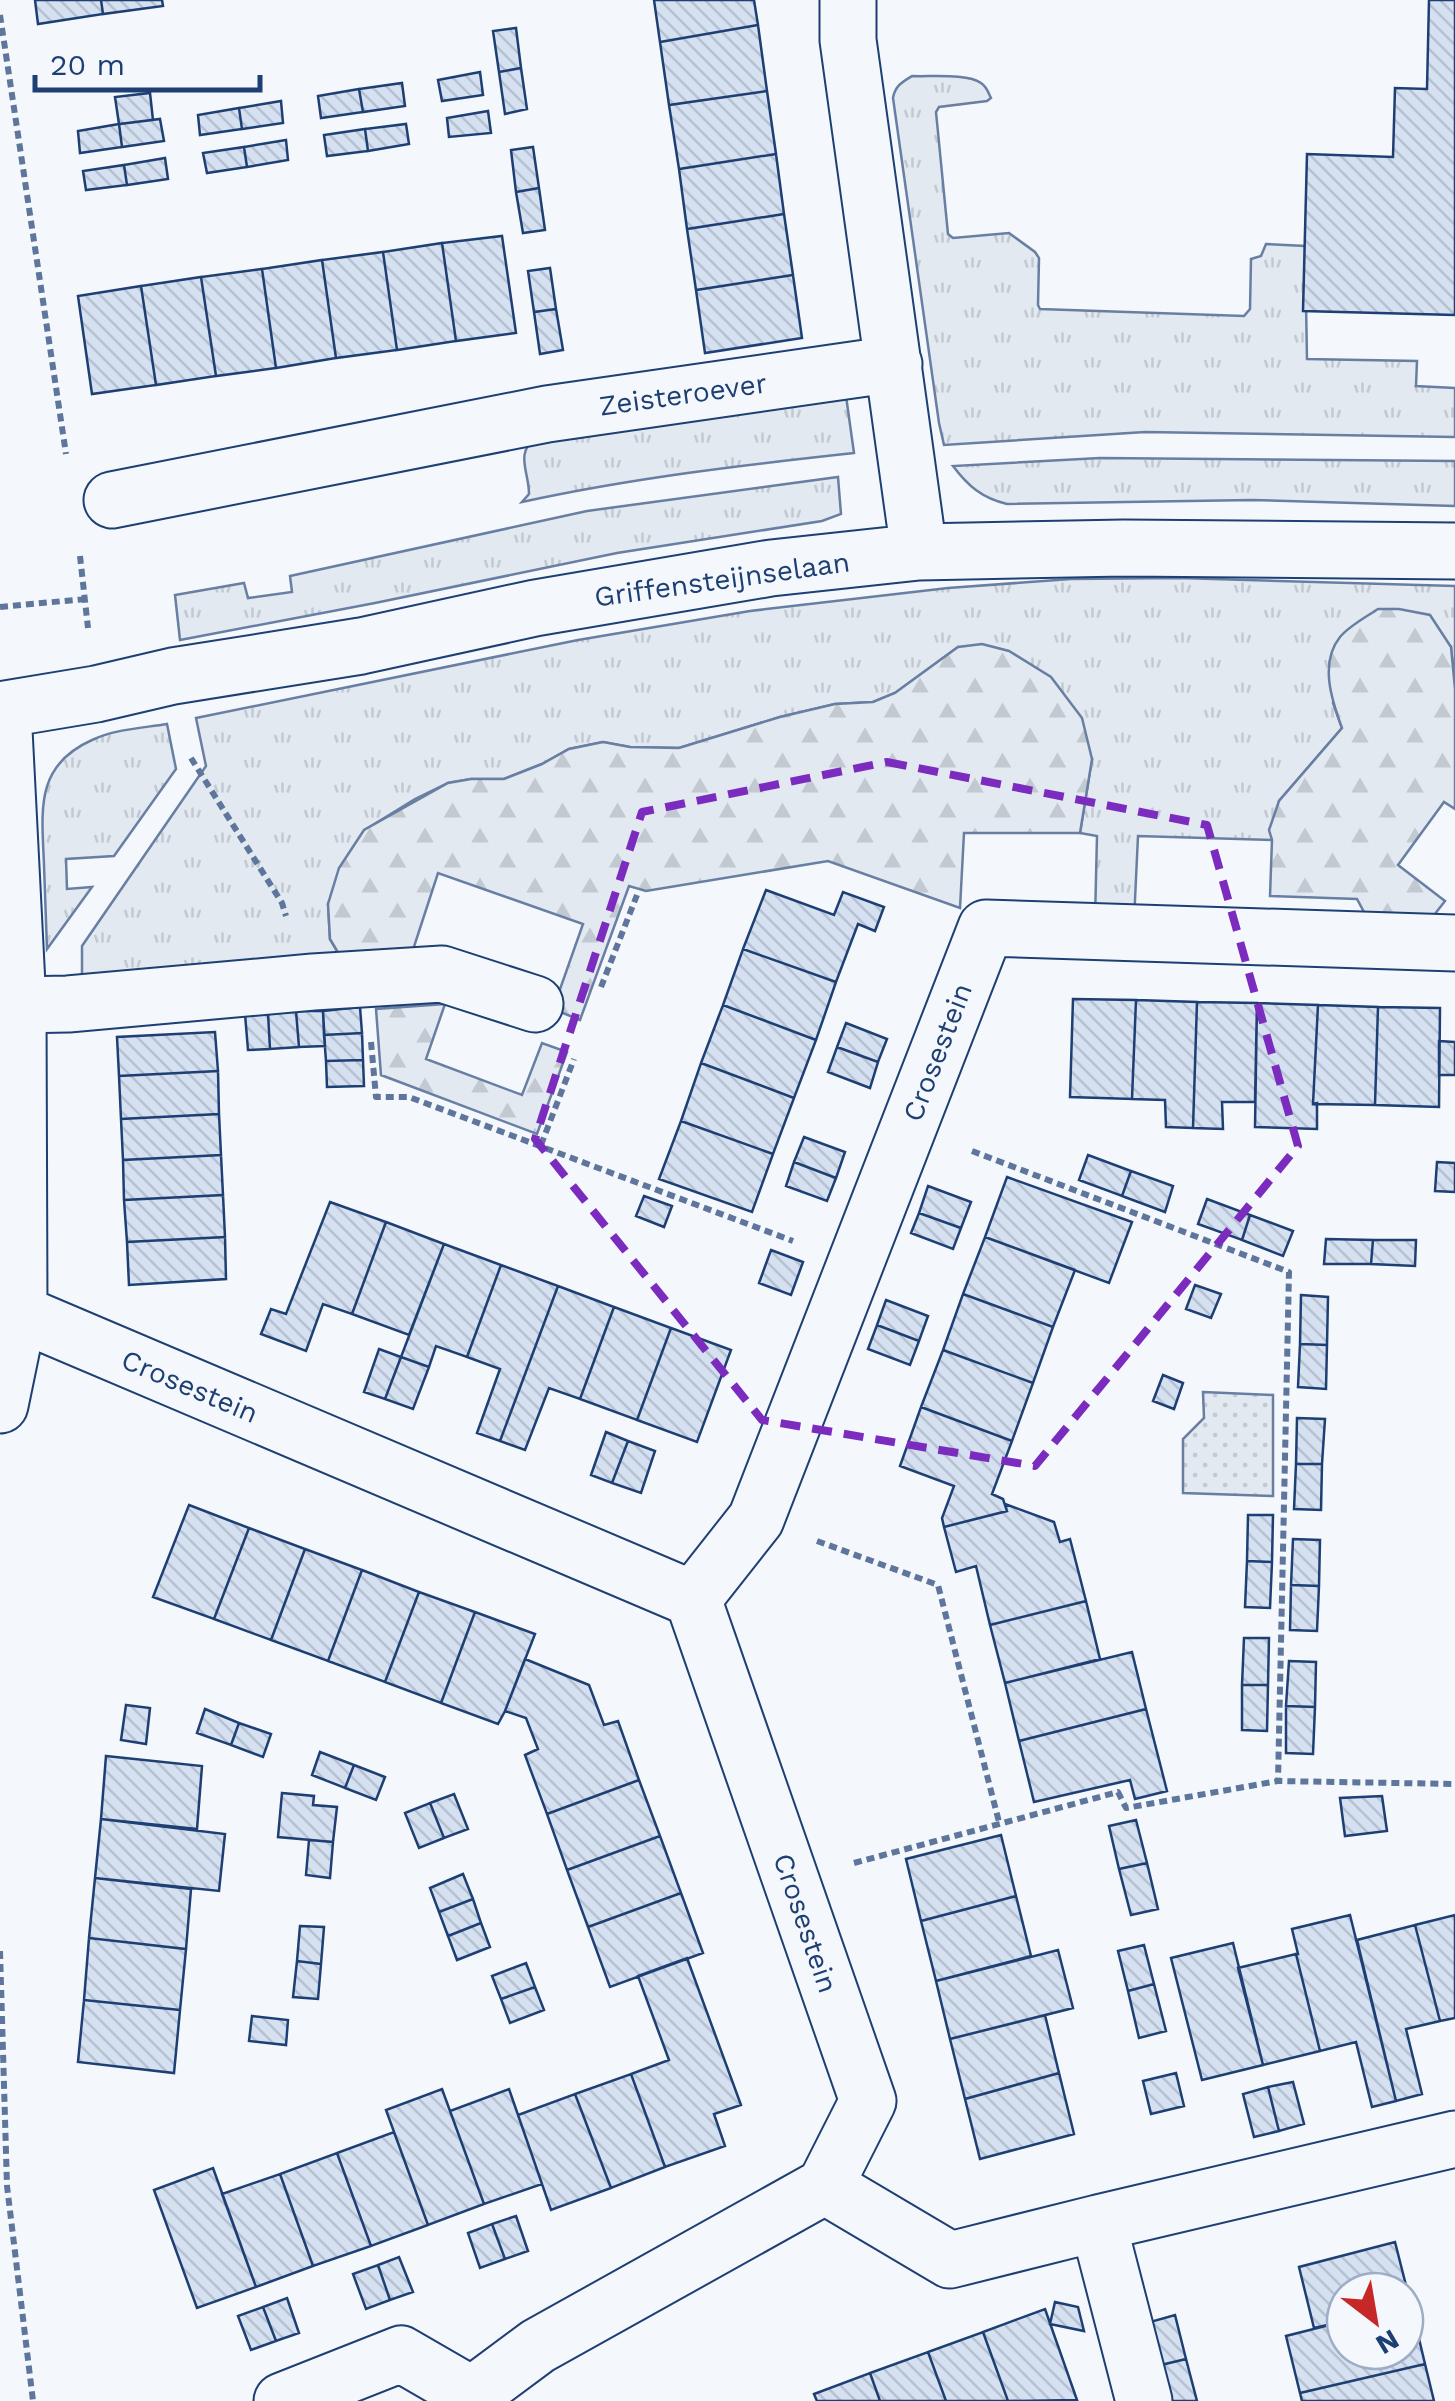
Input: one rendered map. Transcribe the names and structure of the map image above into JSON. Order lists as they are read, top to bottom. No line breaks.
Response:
{"streets":{"street":["Zeisteroever","Griffensteijnselaan","Crosestein"]},"scale_bar":"20 m","north":"bottom right"}
